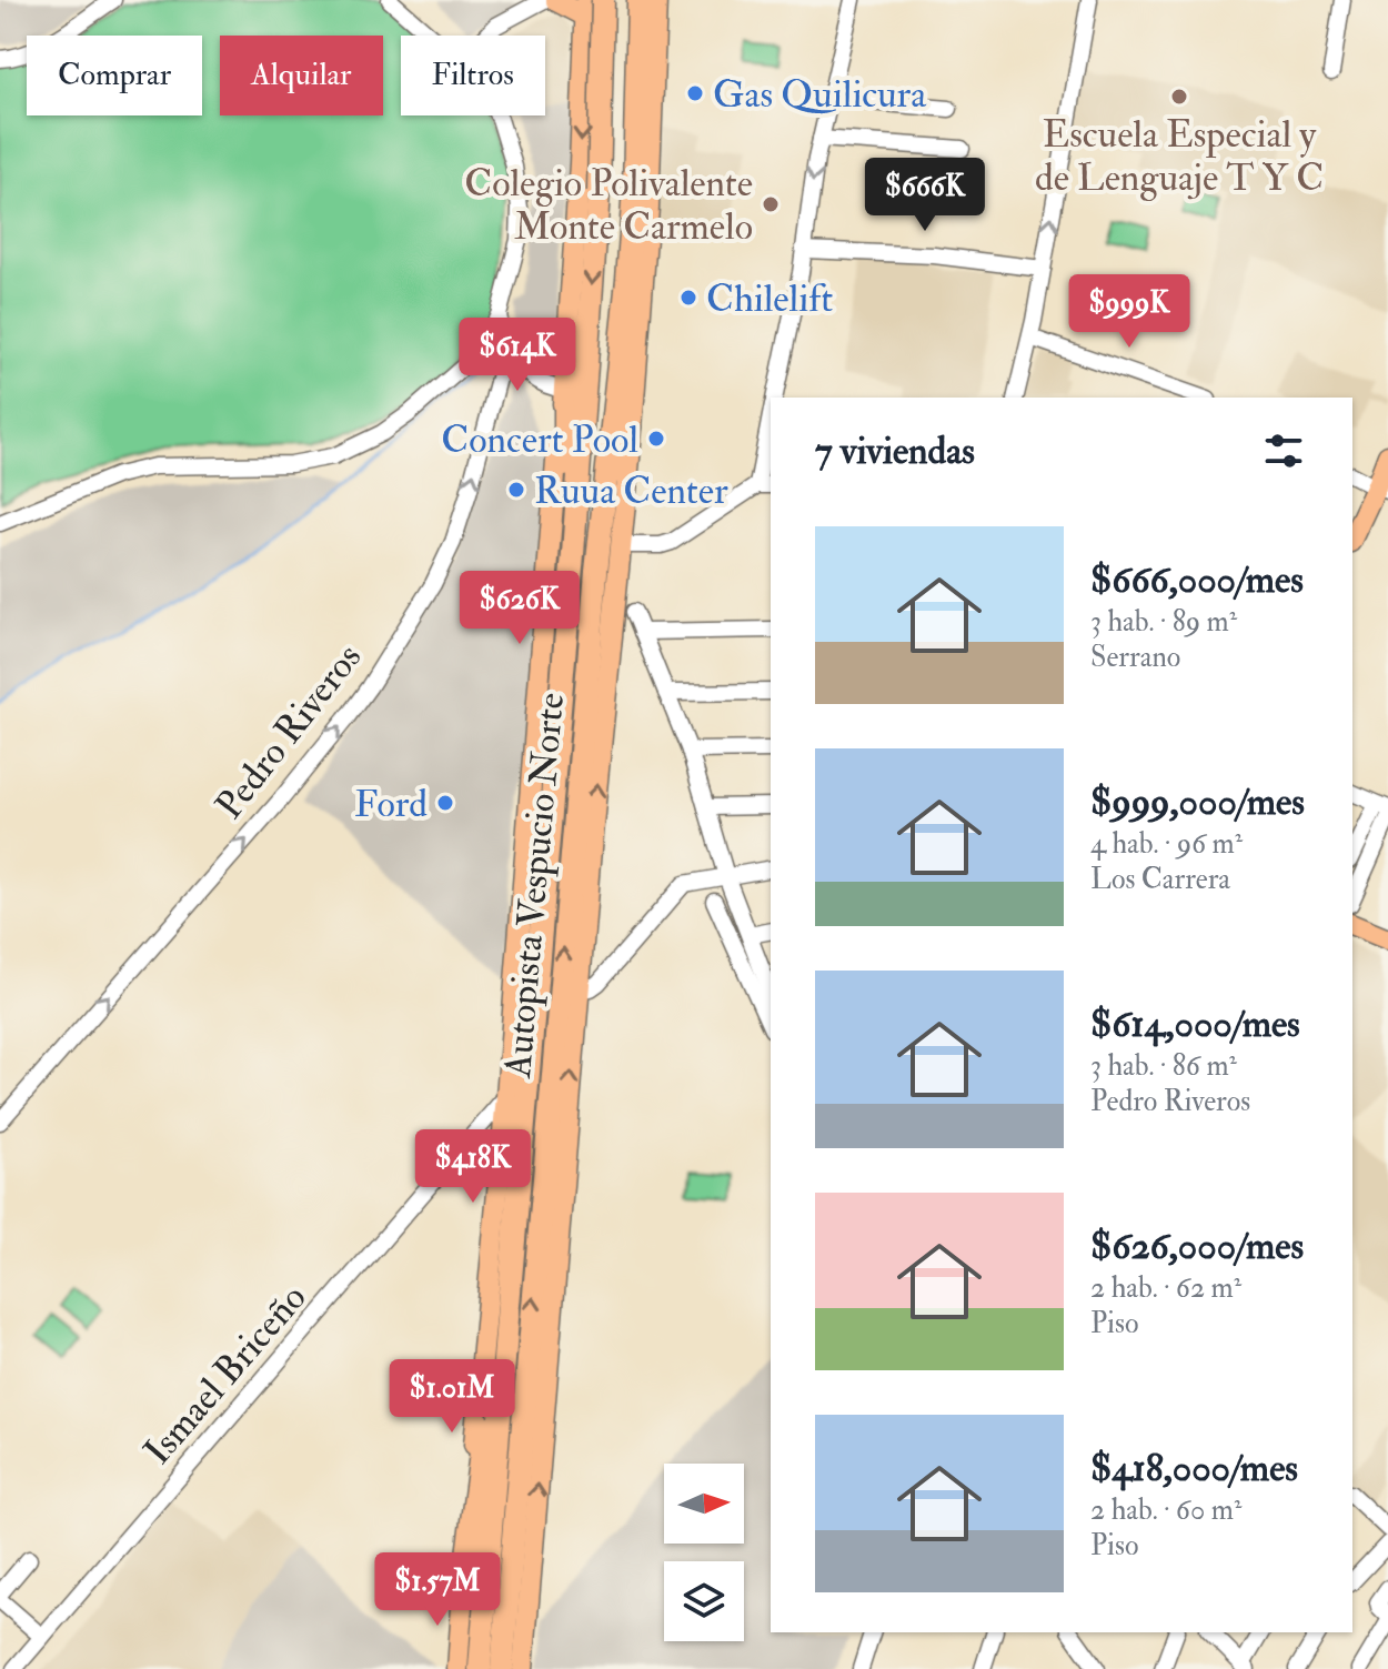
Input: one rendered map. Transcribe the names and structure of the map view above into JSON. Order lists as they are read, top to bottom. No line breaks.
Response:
{"streets":{"highway":["Autopista Vespucio Norte"],"street":["Pedro Riveros","Ismael Briceño"]},"one_way":["Pedro Riveros"],"places":["Gas Quilicura","Escuela Especial y de Lenguaje T Y C","Colegio Polivalente Monte Carmelo","Chilelift","Concert Pool","Ruua Center","Ford"],"north":"right","page":{"chip":["Comprar","Alquilar","Filtros"],"price":["$666K","$999K","$614K","$626K","$418K","$1.01M","$1.57M"],"heading":"7 viviendas","list":[{"name":"$666,000/mes","note":"3 hab. · 89 m² · Serrano"},{"name":"$999,000/mes","note":"4 hab. · 96 m² · Los Carrera"},{"name":"$614,000/mes","note":"3 hab. · 86 m² · Pedro Riveros"},{"name":"$626,000/mes","note":"2 hab. · 62 m² · Piso"},{"name":"$418,000/mes","note":"2 hab. · 60 m² · Piso"}]}}
